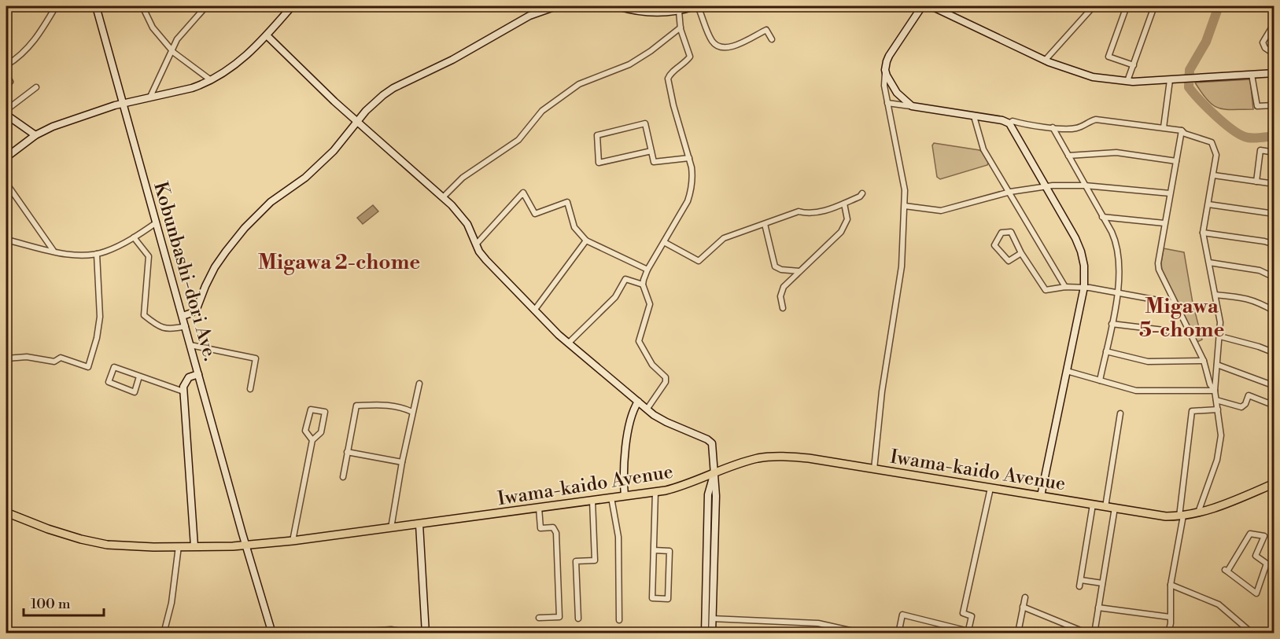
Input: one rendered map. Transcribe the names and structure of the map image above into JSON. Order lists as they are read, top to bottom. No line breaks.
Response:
{"streets":{"main road":["Iwama-kaido Avenue"],"street":["Kobunbashi-dori Ave."]},"crossings":[["Kobunbashi-dori Ave.","Iwama-kaido Avenue"]],"districts":["Migawa 2-chome","Migawa 5-chome"],"scale_bar":"100 m"}
